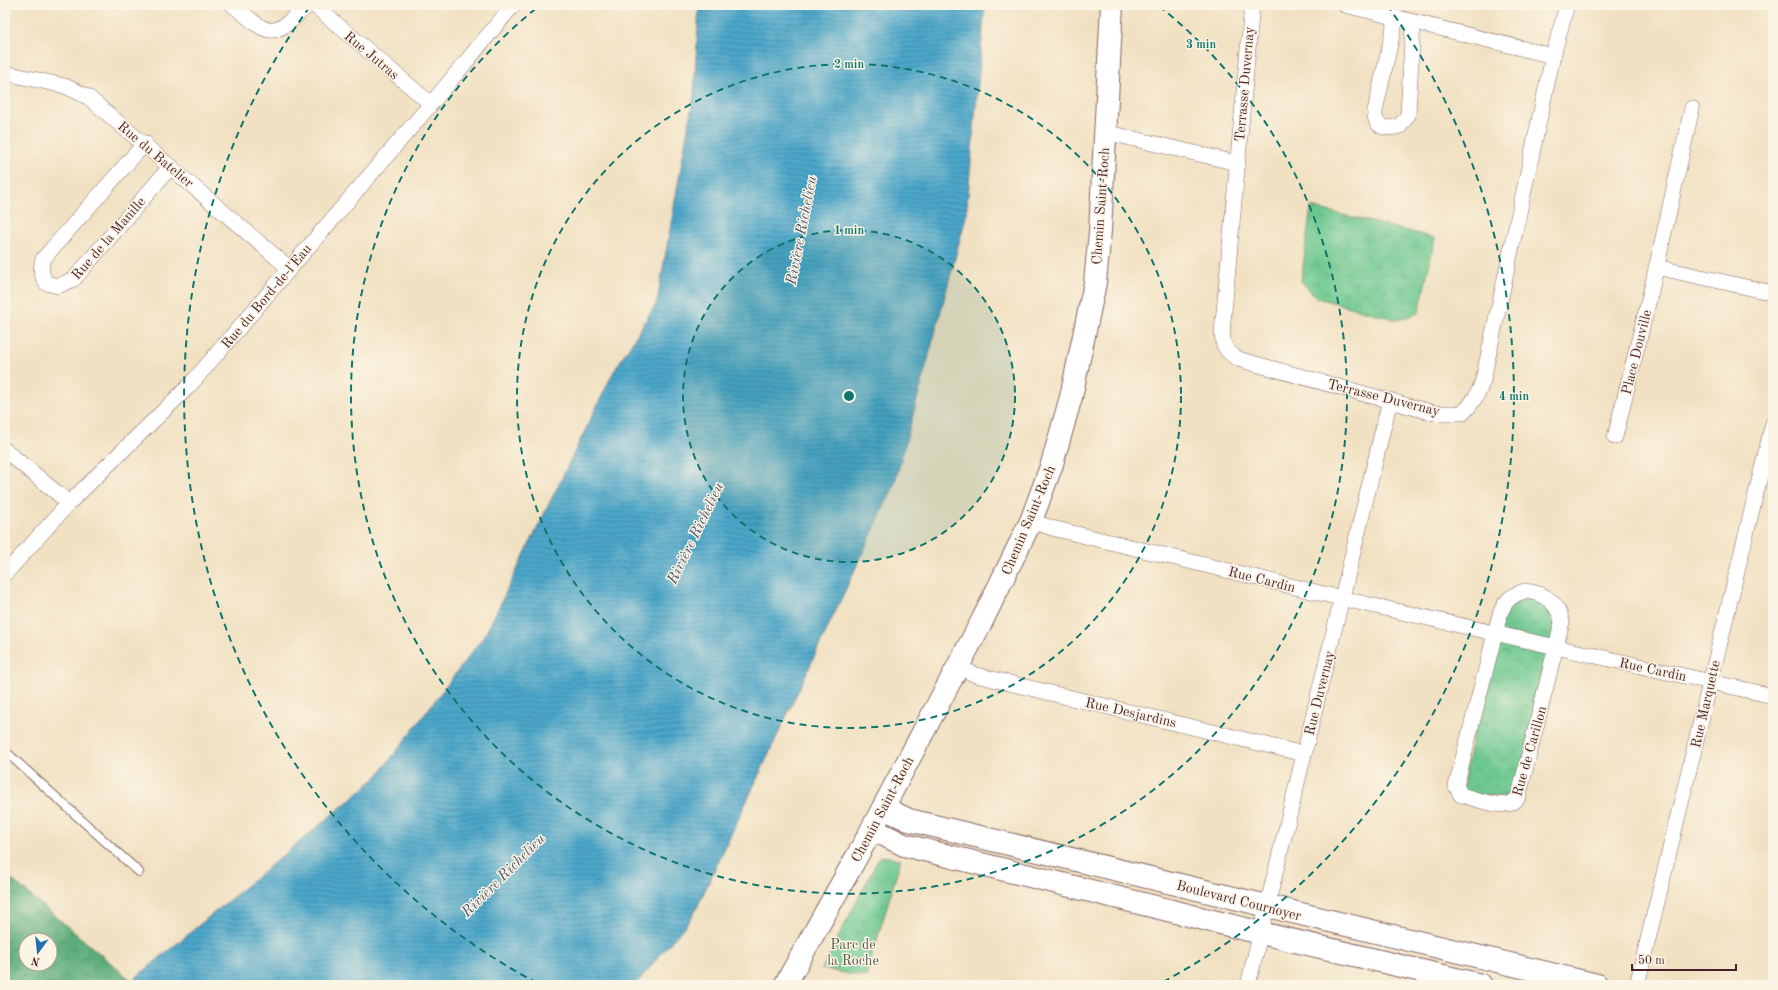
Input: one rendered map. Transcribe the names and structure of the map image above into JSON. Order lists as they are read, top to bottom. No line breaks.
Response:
{"streets":{"street":["Rue Jutras","Terrasse Duvernay","Rue du Batelier","Chemin Saint-Roch","Rue de la Manille","Rue du Bord-de-l'Eau","Place Douville","Rue Cardin","Rue Duvernay","Rue Marquette","Rue Desjardins","Rue de Carillon","Boulevard Cournoyer"]},"crossings":[["Rue Jutras","Rue du Bord-de-l'Eau"],["Terrasse Duvernay","Chemin Saint-Roch"],["Terrasse Duvernay","Rue Duvernay"],["Rue du Batelier","Rue de la Manille"],["Rue du Batelier","Rue du Bord-de-l'Eau"],["Chemin Saint-Roch","Rue Cardin"],["Chemin Saint-Roch","Rue Desjardins"],["Chemin Saint-Roch","Boulevard Cournoyer"],["Rue Cardin","Rue Duvernay"],["Rue Cardin","Rue Marquette"],["Rue Cardin","Rue de Carillon"],["Rue Duvernay","Rue Desjardins"],["Rue Duvernay","Boulevard Cournoyer"]],"water":["Rivière Richelieu"],"parks":["Parc de la Roche"],"scale_bar":"50 m","north":"bottom","rings":["3 min","2 min","1 min","4 min"]}
